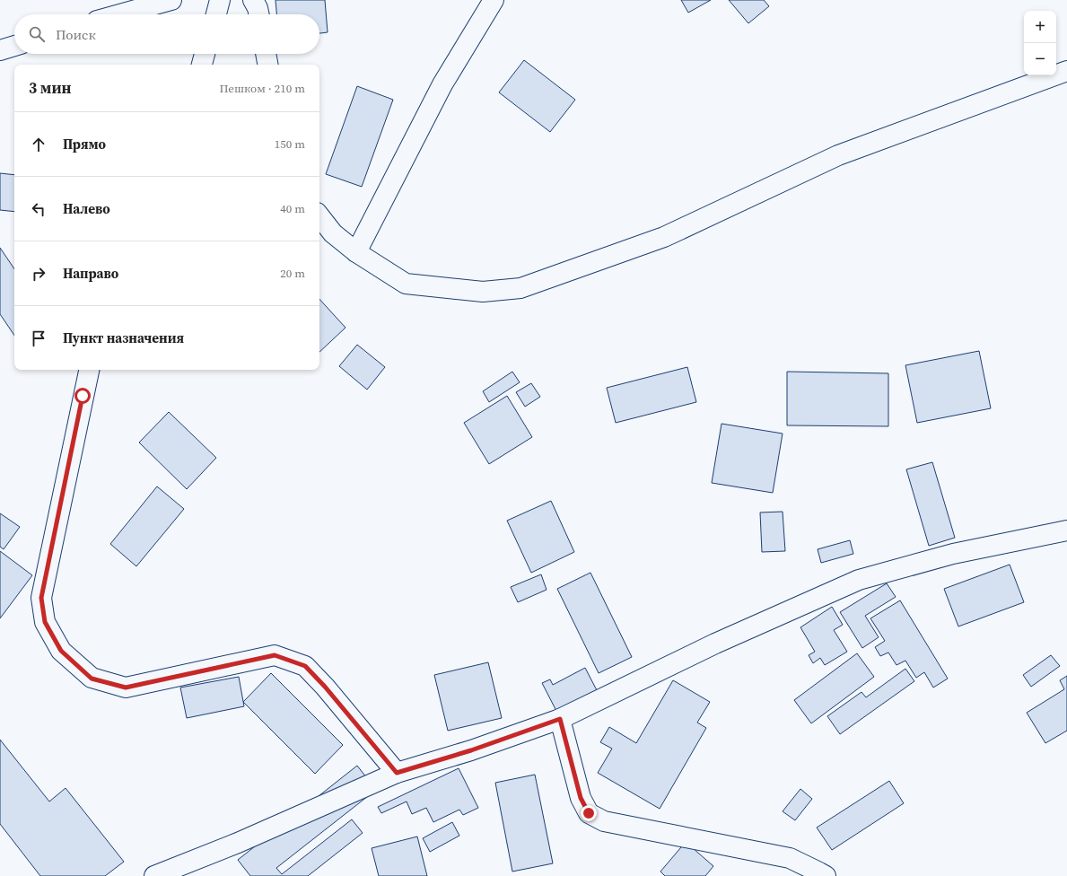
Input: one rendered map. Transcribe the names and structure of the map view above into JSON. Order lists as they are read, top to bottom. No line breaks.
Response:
{"page":{"map_buttons":["+","−"],"search":"Поиск","heading":["3 мин","Пешком · 210 m"],"list":[["Прямо","150 m"],["Налево","40 m"],["Направо","20 m"],"Пункт назначения"]}}
